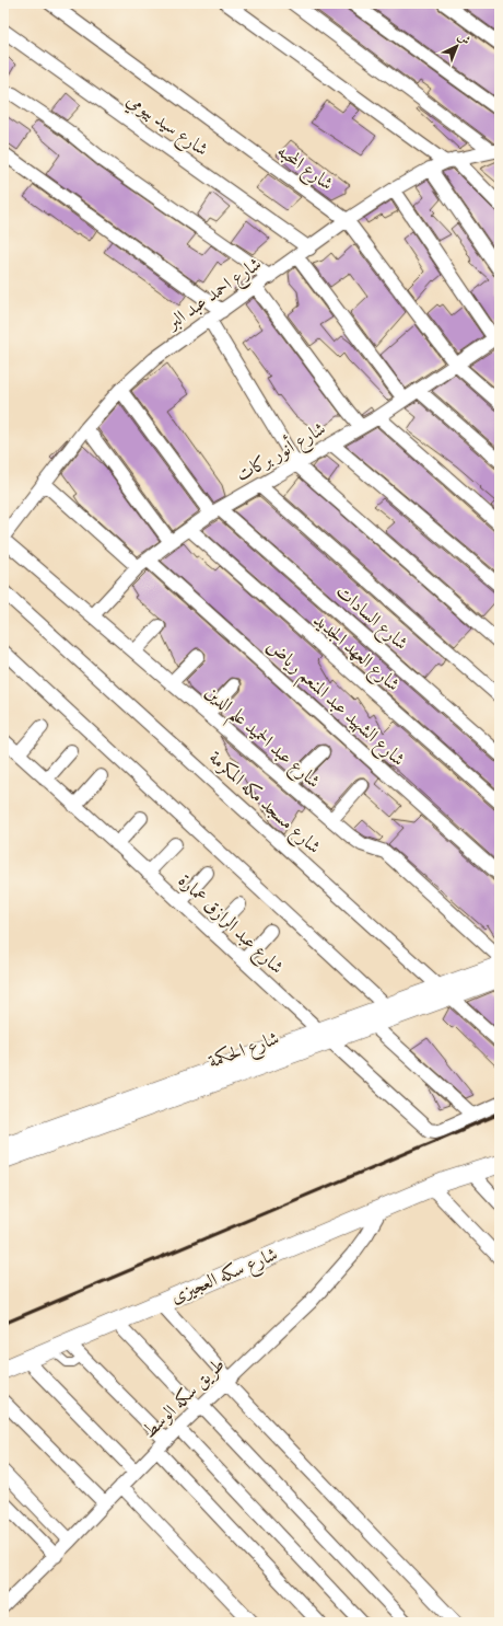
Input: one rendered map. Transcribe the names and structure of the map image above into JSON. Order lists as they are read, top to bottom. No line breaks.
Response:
{"streets":{"main road":["شارع سكه العجيزى"],"street":["شارع سيد بيومي","شارع المحبه","شارع احمد عبد البر","شارع أنور بركات","شارع السادات","شارع العهد الجديد","شارع الشهيد عبد المنعم رياض","شارع عبد الحميد علم الدين","شارع مسجد مكه المكرمة","شارع عبد الرازق عمارة","شارع الحكمة","طريق سكه الوسط"]},"crossings":[["شارع سيد بيومي","شارع احمد عبد البر"],["شارع المحبه","شارع احمد عبد البر"],["شارع المحبه","شارع أنور بركات"],["شارع احمد عبد البر","شارع السادات"],["شارع احمد عبد البر","شارع الشهيد عبد المنعم رياض"],["شارع احمد عبد البر","شارع عبد الحميد علم الدين"],["شارع أنور بركات","شارع السادات"],["شارع أنور بركات","شارع العهد الجديد"],["شارع أنور بركات","شارع الشهيد عبد المنعم رياض"],["شارع أنور بركات","شارع عبد الحميد علم الدين"],["شارع مسجد مكه المكرمة","شارع الحكمة"],["شارع عبد الرازق عمارة","شارع الحكمة"],["شارع سكه العجيزى","طريق سكه الوسط"]],"north":"top right"}
